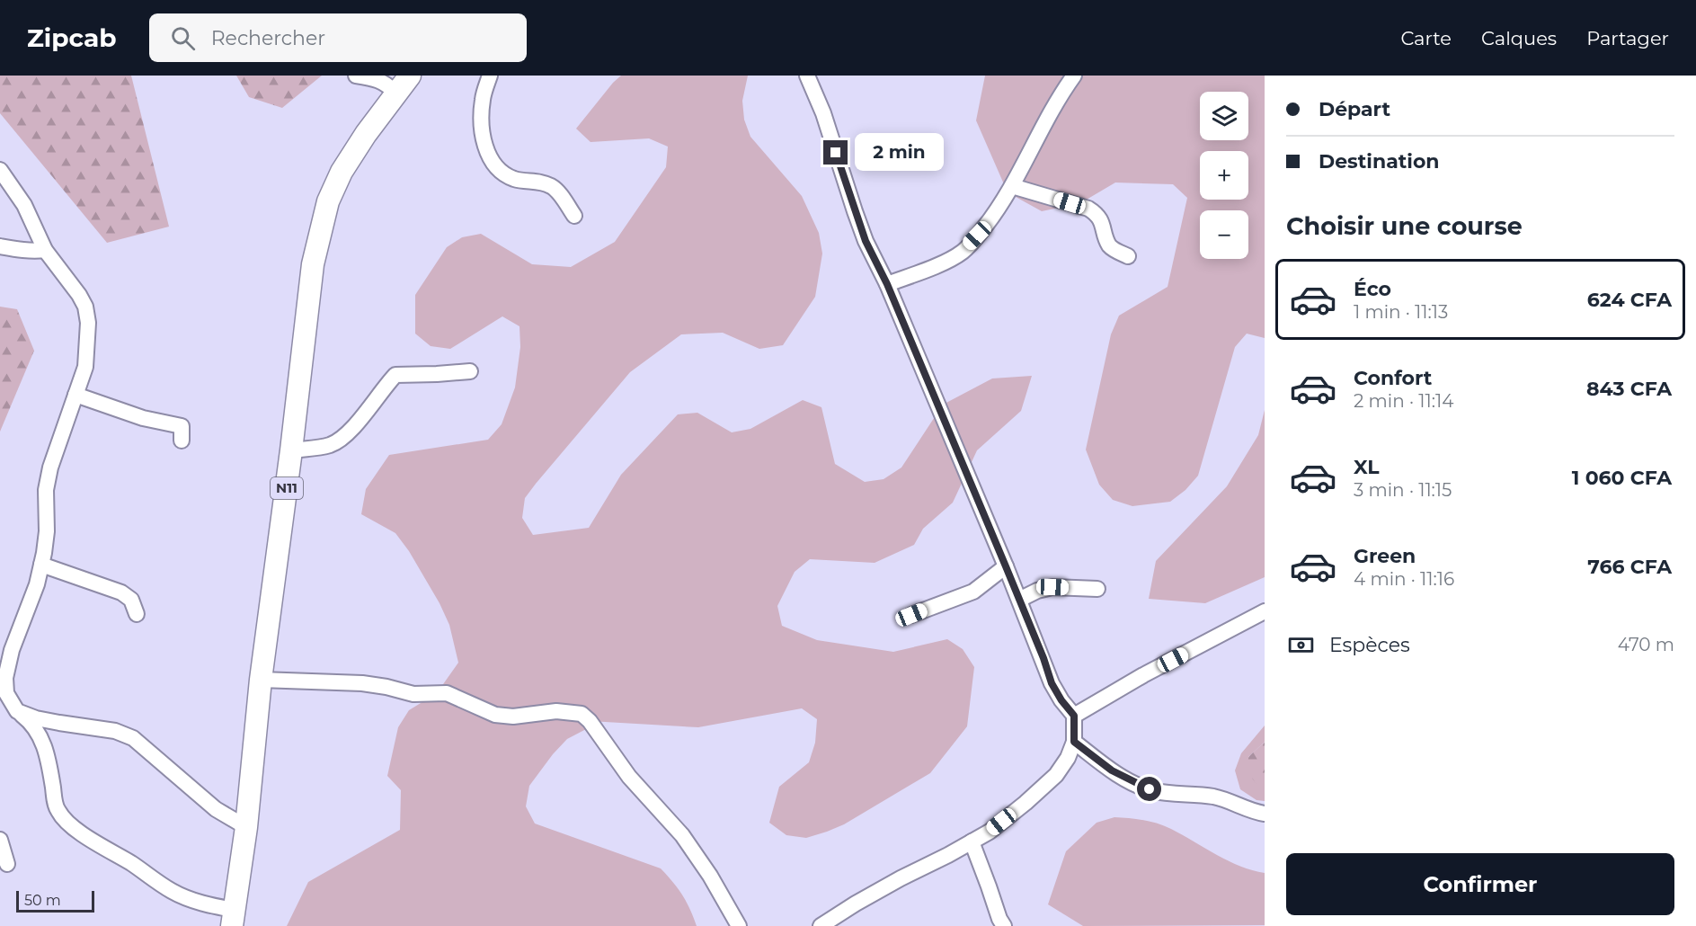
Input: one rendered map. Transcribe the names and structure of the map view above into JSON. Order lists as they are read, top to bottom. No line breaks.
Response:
{"streets":{"highway":["N11"]},"scale_bar":"50 m","page":{"header":"Zipcab","search":"Rechercher","nav":["Carte","Calques","Partager"],"banner":["Départ","Destination"],"map_buttons":["+","−"],"bubble":"2 min","heading":"Choisir une course","list":[{"name":"Éco","note":"1 min · 11:13","value":"624 CFA"},{"name":"Confort","note":"2 min · 11:14","value":"843 CFA"},{"name":"XL","note":"3 min · 11:15","value":"1 060 CFA"},{"name":"Green","note":"4 min · 11:16","value":"766 CFA"}],"pay":["Espèces","470 m"],"buttons":"Confirmer","scale":"50 m"}}
